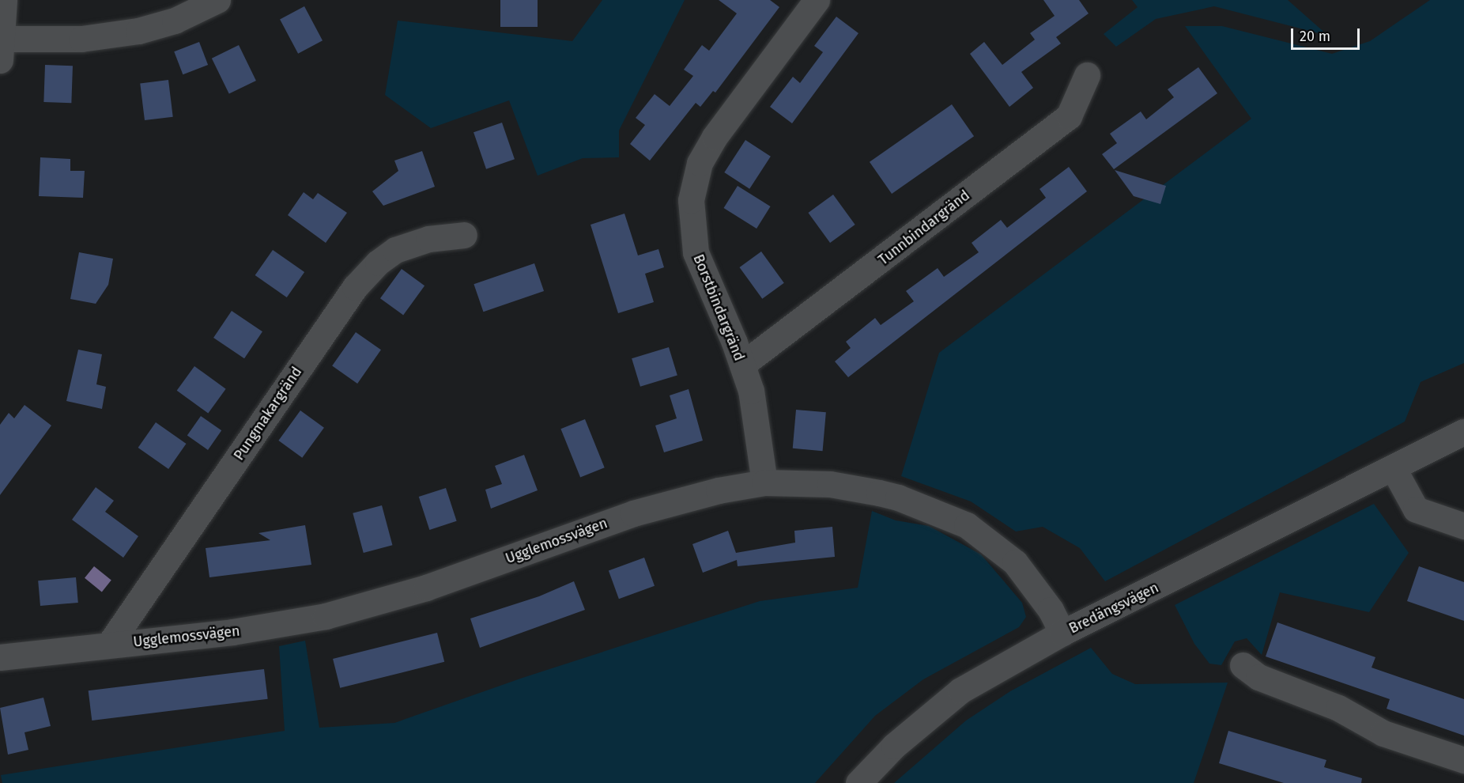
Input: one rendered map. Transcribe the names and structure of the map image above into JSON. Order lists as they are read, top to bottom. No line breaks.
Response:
{"streets":{"street":["Tunnbindargränd","Borstbindargränd","Pungmakargränd","Ugglemossvägen","Bredängsvägen"]},"crossings":[["Tunnbindargränd","Borstbindargränd"],["Borstbindargränd","Ugglemossvägen"],["Pungmakargränd","Ugglemossvägen"],["Ugglemossvägen","Bredängsvägen"]],"scale_bar":"20 m"}
